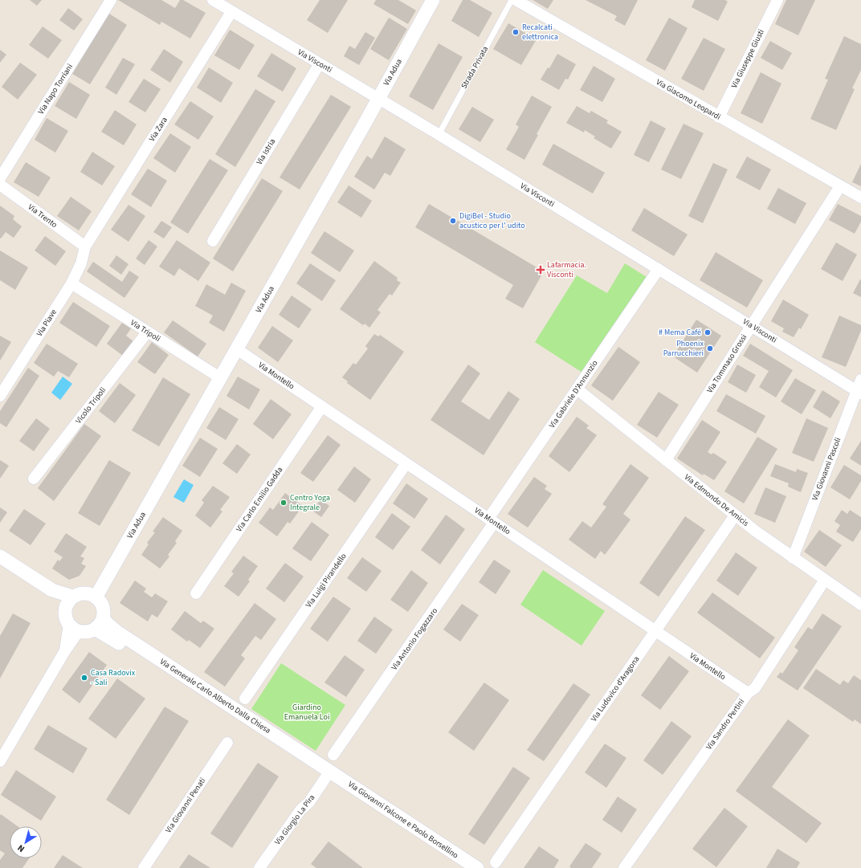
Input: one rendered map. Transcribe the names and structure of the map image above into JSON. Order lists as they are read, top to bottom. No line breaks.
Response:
{"streets":{"street":["Via Giuseppe Giusti","Via Visconti","Via Adua","Via Napo Torriani","Via Giacomo Leopardi","Via Zara","Via Istria","Via Trento","Via Piave","Via Tripoli","Via Tommaso Grossi","Via Montello","Via Gabriele D'Annunzio","Vicolo Tripoli","Via Giovanni Pascoli","Via Carlo Emilio Gadda","Via Edmondo De Amicis","Via Luigi Pirandello","Via Antonio Fogazzaro","Via Ludovico d'Aragona","Via Generale Carlo Alberto Dalla Chiesa","Via Sandro Pertini","Via Giovanni Penati","Via Giorgio La Pira","Via Giovanni Falcone e Paolo Borsellino"],"lane":["Strada Privata"]},"crossings":[["Via Giuseppe Giusti","Via Giacomo Leopardi"],["Via Visconti","Strada Privata"],["Via Visconti","Via Adua"],["Via Visconti","Via Zara"],["Via Visconti","Via Istria"],["Via Visconti","Via Tommaso Grossi"],["Via Visconti","Via Gabriele D'Annunzio"],["Via Visconti","Via Giovanni Pascoli"],["Via Adua","Via Tripoli"],["Via Adua","Via Montello"],["Via Adua","Via Generale Carlo Alberto Dalla Chiesa"],["Via Giacomo Leopardi","Via Tommaso Grossi"],["Via Zara","Via Trento"],["Via Zara","Via Piave"],["Via Trento","Via Piave"],["Via Piave","Via Tripoli"],["Via Tripoli","Vicolo Tripoli"],["Via Tommaso Grossi","Via Edmondo De Amicis"],["Via Montello","Via Gabriele D'Annunzio"],["Via Montello","Via Carlo Emilio Gadda"],["Via Montello","Via Luigi Pirandello"],["Via Montello","Via Antonio Fogazzaro"],["Via Montello","Via Ludovico d'Aragona"],["Via Montello","Via Sandro Pertini"],["Via Gabriele D'Annunzio","Via Edmondo De Amicis"],["Via Gabriele D'Annunzio","Via Antonio Fogazzaro"],["Via Giovanni Pascoli","Via Edmondo De Amicis"],["Via Edmondo De Amicis","Via Ludovico d'Aragona"],["Via Edmondo De Amicis","Via Sandro Pertini"],["Via Generale Carlo Alberto Dalla Chiesa","Via Giorgio La Pira"],["Via Generale Carlo Alberto Dalla Chiesa","Via Giovanni Falcone e Paolo Borsellino"],["Via Giorgio La Pira","Via Giovanni Falcone e Paolo Borsellino"]],"parks":["Giardino Emanuela Loi"],"places":{"other":["Recalcati elettronica","DigiBel - Studio acustico per l' udito","# Mema Café","Phoenix Parrucchieri","Centro Yoga Integrale","Casa Radovix - Sali"],"health":["Lafarmacia. Visconti"]},"north":"bottom left"}
